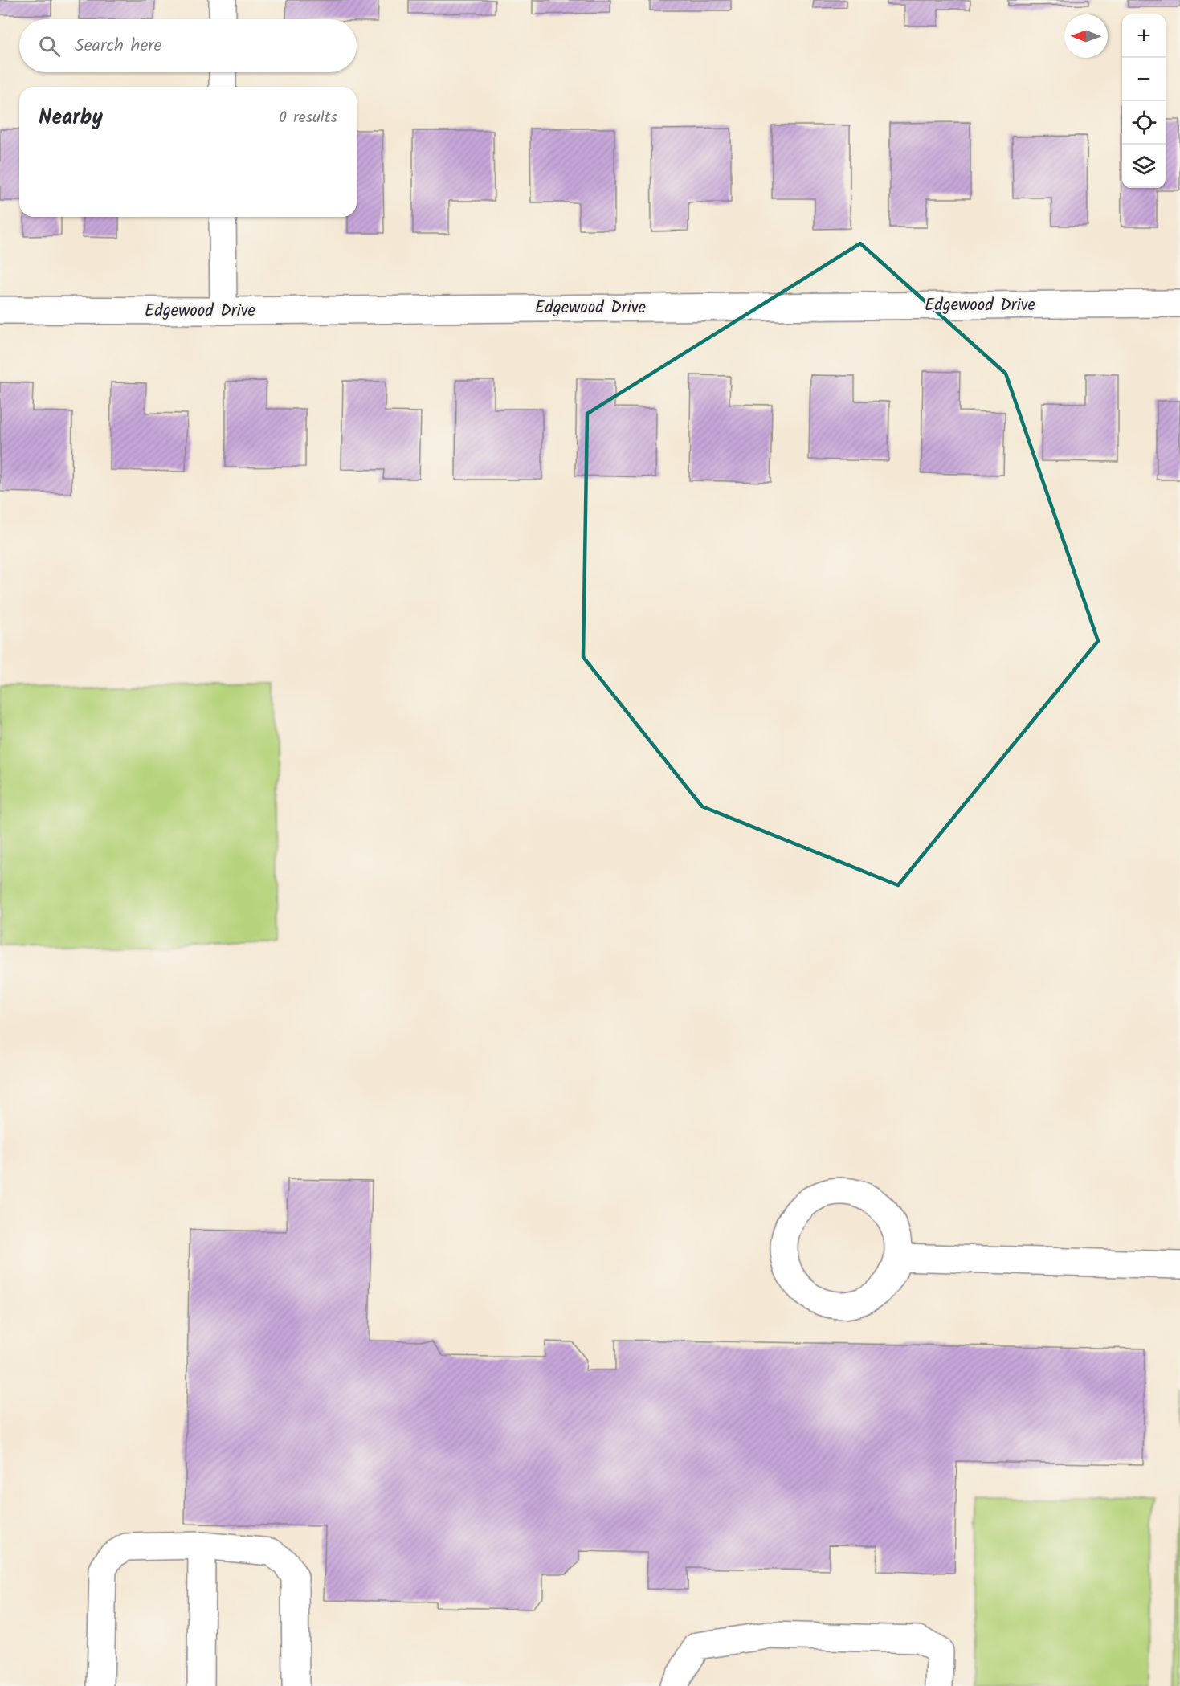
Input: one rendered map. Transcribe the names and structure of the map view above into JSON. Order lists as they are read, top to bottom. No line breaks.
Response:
{"streets":{"street":["Edgewood Drive"]},"north":"left","page":{"map_buttons":["+","−"],"search":"Search here","heading":["Nearby","0 results"]}}
